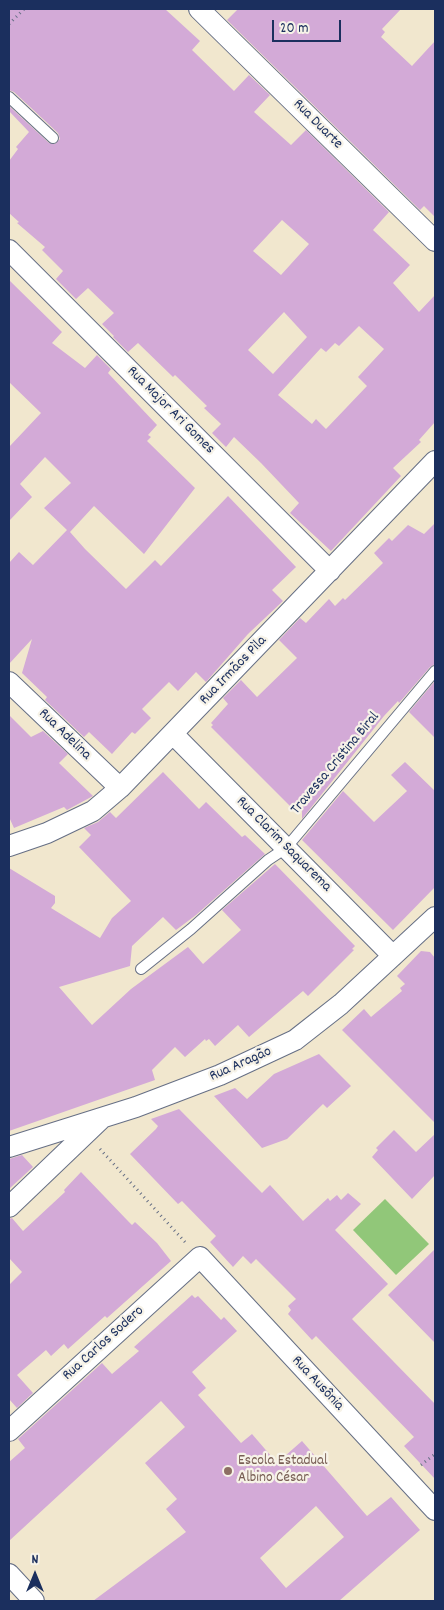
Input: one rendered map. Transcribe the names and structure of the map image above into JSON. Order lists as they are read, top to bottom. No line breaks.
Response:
{"streets":{"street":["Rua Duarte","Rua Major Ari Gomes","Rua Irmãos Pìla","Rua Adelina","Rua Clarim Saquarema","Rua Aragão","Rua Carlos Sodero","Rua Ausônia"],"lane":["Travessa Cristina Biral"]},"crossings":[["Rua Major Ari Gomes","Rua Irmãos Pìla"],["Rua Irmãos Pìla","Rua Adelina"],["Rua Irmãos Pìla","Rua Clarim Saquarema"],["Travessa Cristina Biral","Rua Clarim Saquarema"],["Rua Clarim Saquarema","Rua Aragão"],["Rua Carlos Sodero","Rua Ausônia"]],"places":["Escola Estadual Albino César"],"scale_bar":"20 m","north":"top"}
